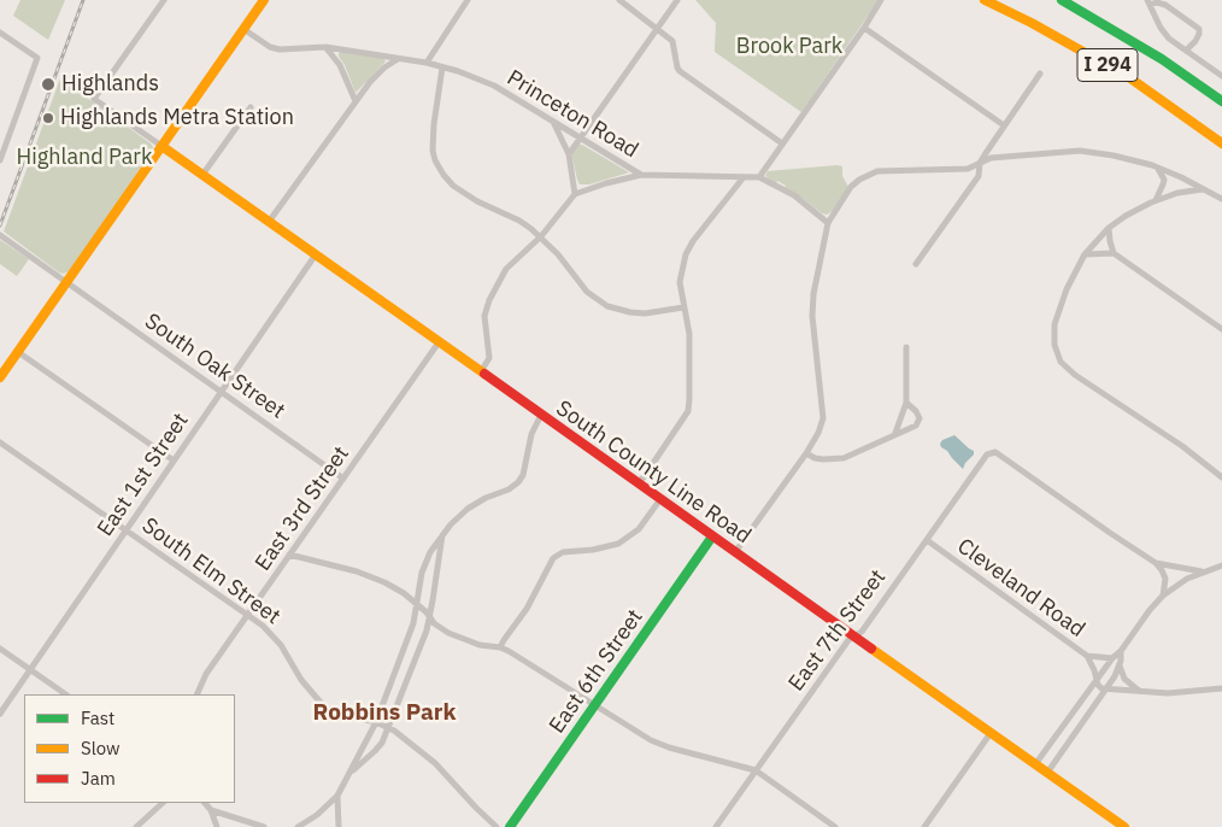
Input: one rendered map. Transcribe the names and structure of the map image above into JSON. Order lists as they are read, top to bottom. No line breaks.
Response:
{"streets":{"main road":["I 294","South County Line Road","East 6th Street"],"street":["Princeton Road","South Oak Street","East 1st Street","East 3rd Street","South Elm Street","Cleveland Road","East 7th Street"]},"crossings":[["South Oak Street","East 1st Street"],["South Oak Street","East 3rd Street"],["South County Line Road","East 1st Street"],["South County Line Road","East 3rd Street"],["South County Line Road","East 7th Street"],["South County Line Road","East 6th Street"],["East 1st Street","South Elm Street"],["East 3rd Street","South Elm Street"],["Cleveland Road","East 7th Street"]],"districts":["Robbins Park"],"parks":["Brook Park","Highland Park"],"places":["Highlands","Highlands Metra Station"],"legend":["Fast","Slow","Jam"]}
